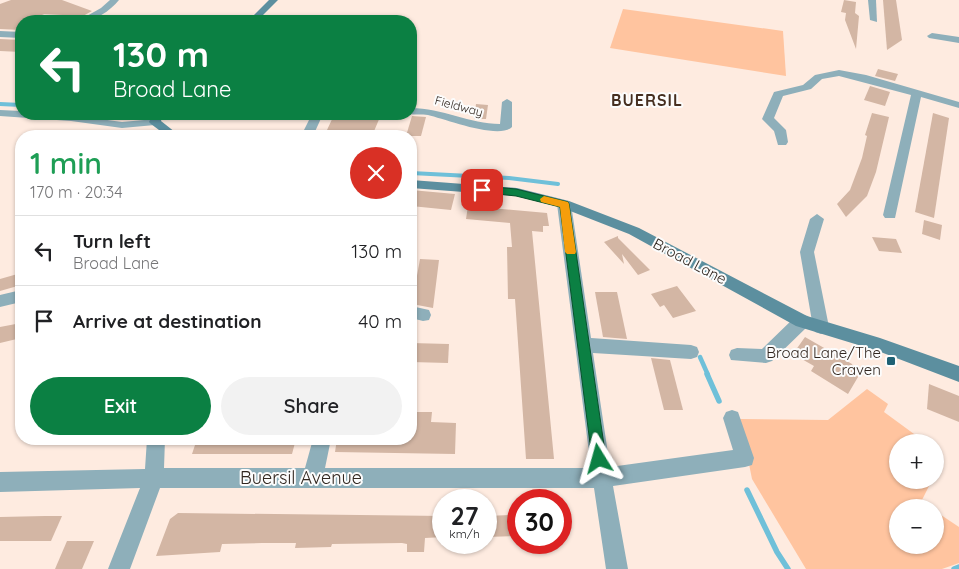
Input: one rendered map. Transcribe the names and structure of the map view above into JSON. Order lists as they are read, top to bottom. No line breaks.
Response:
{"streets":{"main road":["Broad Lane"],"street":["Fieldway","Buersil Avenue"]},"districts":["BUERSIL"],"places":{"transit":["Broad Lane/The Craven"]},"page":{"turn":["130 m","Broad Lane"],"heading":["1 min","170 m · 20:34"],"list":[{"name":"Turn left","note":"Broad Lane","value":"130 m"},{"name":"Arrive at destination","value":"40 m"}],"buttons":["Exit","Share"],"map_buttons":["+","−"],"speed":"27 km/h","limit":"30"}}
